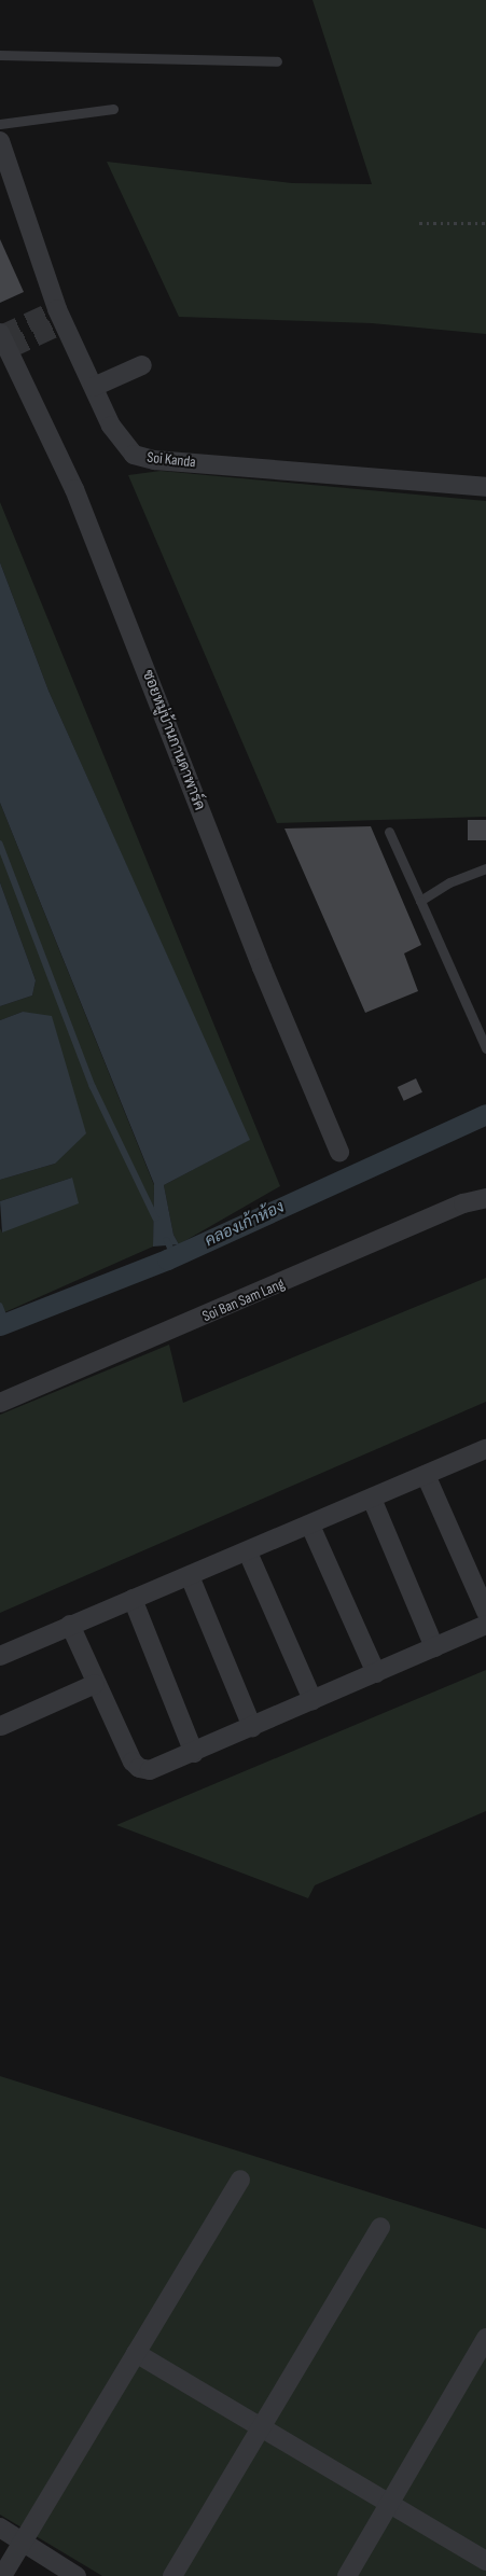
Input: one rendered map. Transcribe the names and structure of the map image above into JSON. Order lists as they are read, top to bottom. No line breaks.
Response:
{"streets":{"street":["Soi Kanda","ซอยหมู่บ้านกานดาพาร์ค","Soi Ban Sam Lang"]},"water":["คลองเก้าห้อง"]}
